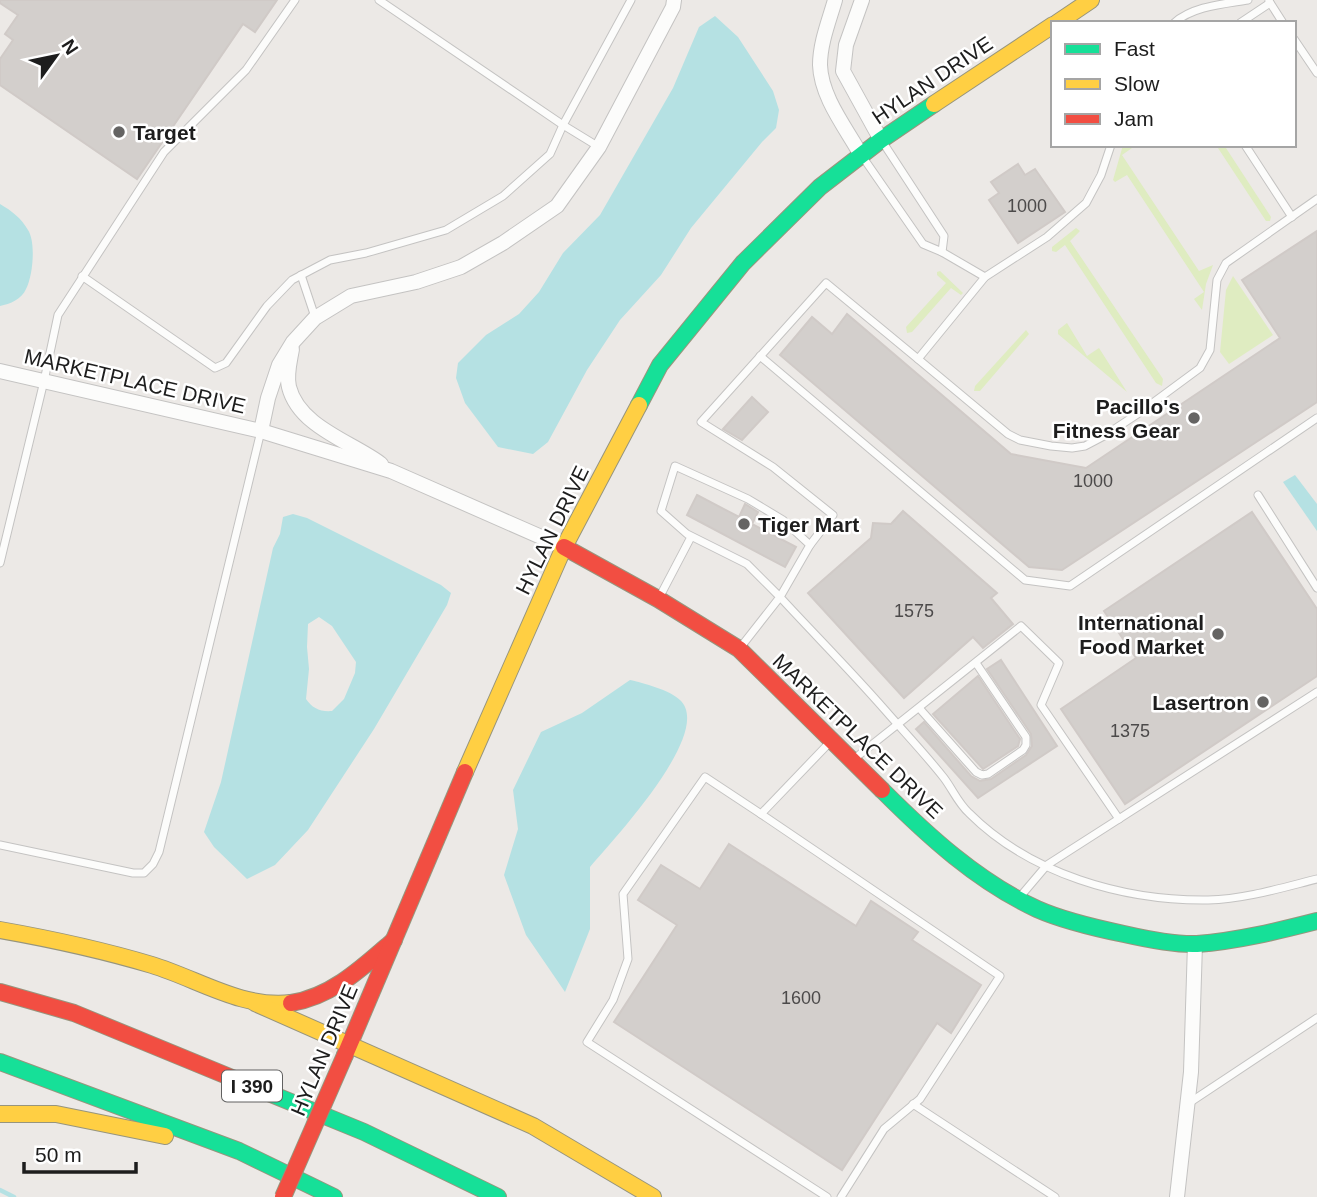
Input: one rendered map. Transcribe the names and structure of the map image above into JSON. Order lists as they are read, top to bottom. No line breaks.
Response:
{"streets":{"main road":["HYLAN DRIVE","MARKETPLACE DRIVE","I 390"]},"crossings":[["HYLAN DRIVE","MARKETPLACE DRIVE"]],"places":["Target","Pacillo's Fitness Gear","Tiger Mart","International Food Market","Lasertron"],"house_numbers":["1000","1000","1575","1375","1600"],"legend":["Fast","Slow","Jam"],"scale_bar":"50 m","north":"top right"}
